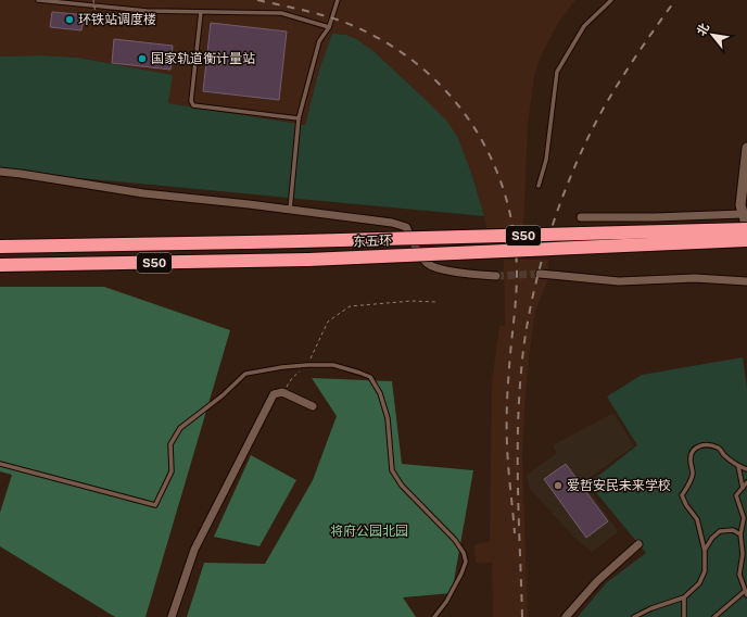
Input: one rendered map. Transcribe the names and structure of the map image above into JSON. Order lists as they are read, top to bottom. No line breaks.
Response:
{"streets":{"highway":["S50","东五环"]},"parks":["将府公园北园"],"places":["环铁站调度楼","国家轨道衡计量站","爱哲安民未来学校"],"north":"top left"}
